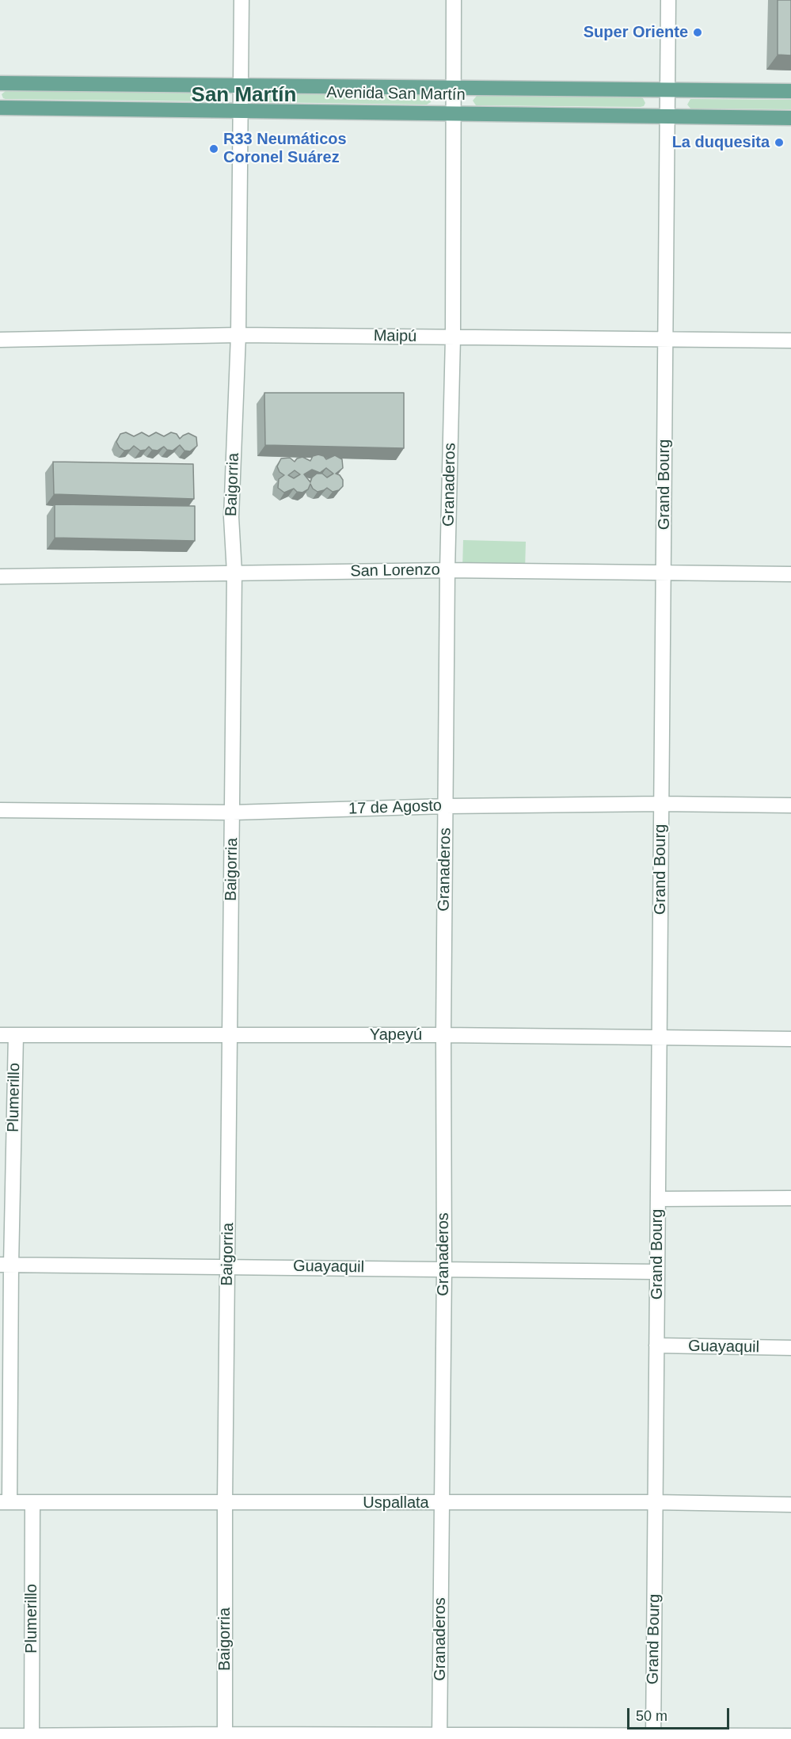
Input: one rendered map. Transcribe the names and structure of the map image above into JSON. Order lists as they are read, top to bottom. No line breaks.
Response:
{"streets":{"main road":["Avenida San Martín"],"street":["Maipú","Baigorria","Granaderos","Grand Bourg","San Lorenzo","17 de Agosto","Yapeyú","Plumerillo","Guayaquil","Uspallata"]},"crossings":[["Avenida San Martín","Baigorria"],["Avenida San Martín","Granaderos"],["Avenida San Martín","Grand Bourg"],["Maipú","Baigorria"],["Maipú","Granaderos"],["Maipú","Grand Bourg"],["Baigorria","San Lorenzo"],["Baigorria","17 de Agosto"],["Baigorria","Yapeyú"],["Baigorria","Guayaquil"],["Baigorria","Uspallata"],["Granaderos","San Lorenzo"],["Granaderos","17 de Agosto"],["Granaderos","Yapeyú"],["Granaderos","Guayaquil"],["Granaderos","Uspallata"],["Grand Bourg","San Lorenzo"],["Grand Bourg","17 de Agosto"],["Grand Bourg","Yapeyú"],["Grand Bourg","Guayaquil"],["Grand Bourg","Uspallata"],["Yapeyú","Plumerillo"],["Plumerillo","Guayaquil"],["Plumerillo","Uspallata"]],"districts":["San Martín"],"places":["Super Oriente","La duquesita","R33 Neumáticos Coronel Suárez"],"scale_bar":"50 m"}
